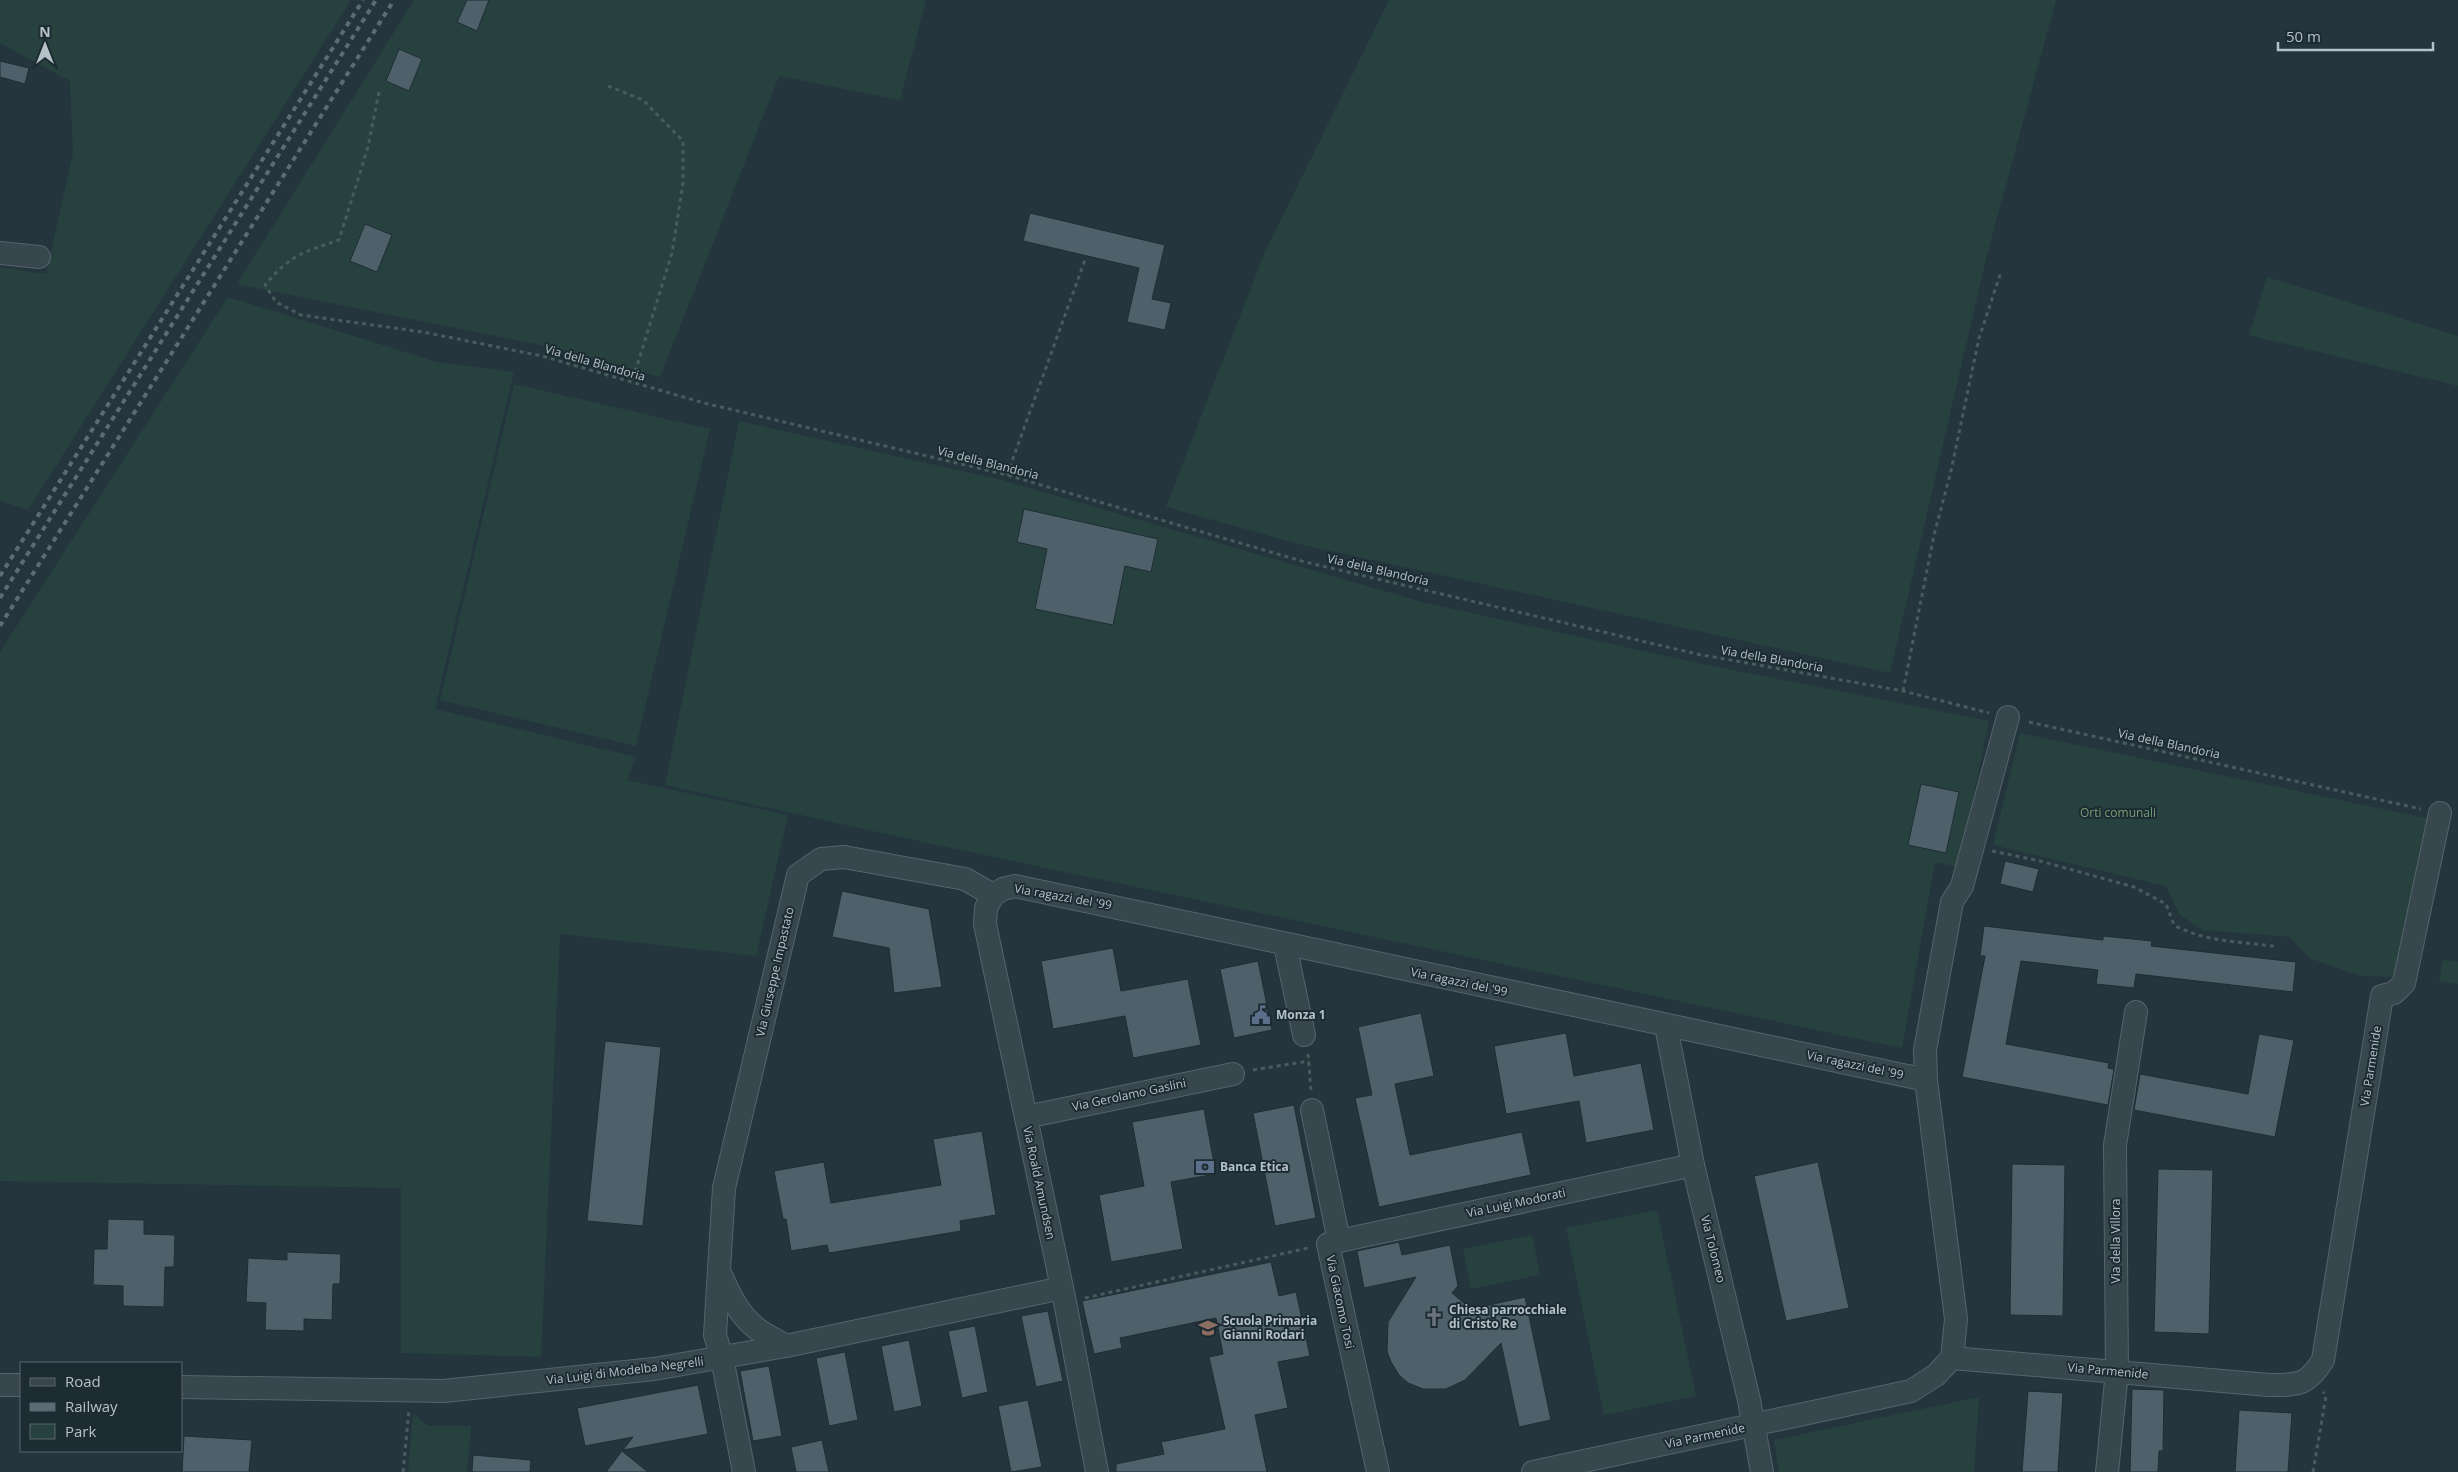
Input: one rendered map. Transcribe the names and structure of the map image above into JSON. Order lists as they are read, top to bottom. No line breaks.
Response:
{"streets":{"street":["Via ragazzi del '99","Via Giuseppe Impastato","Via Parmenide","Via Gerolamo Gaslini","Via Roald Amundsen","Via Luigi Modorati","Via della Villora","Via Tolomeo","Via Giacomo Tosi","Via Luigi di Modelba Negrelli"],"path":["Via della Blandoria"]},"crossings":[["Via della Blandoria","Via Parmenide"],["Via ragazzi del '99","Via Giuseppe Impastato"],["Via ragazzi del '99","Via Roald Amundsen"],["Via ragazzi del '99","Via Tolomeo"],["Via Giuseppe Impastato","Via Roald Amundsen"],["Via Giuseppe Impastato","Via Luigi di Modelba Negrelli"],["Via Parmenide","Via della Villora"],["Via Parmenide","Via Tolomeo"],["Via Gerolamo Gaslini","Via Roald Amundsen"],["Via Roald Amundsen","Via Luigi di Modelba Negrelli"],["Via Luigi Modorati","Via Tolomeo"],["Via Luigi Modorati","Via Giacomo Tosi"]],"parks":["Orti comunali"],"places":{"public building":["Monza 1"],"bank":["Banca Etica"],"church":["Chiesa parrocchiale di Cristo Re"],"school or university":["Scuola Primaria Gianni Rodari"]},"legend":["Road","Railway","Park"],"scale_bar":"50 m","north":"top"}
